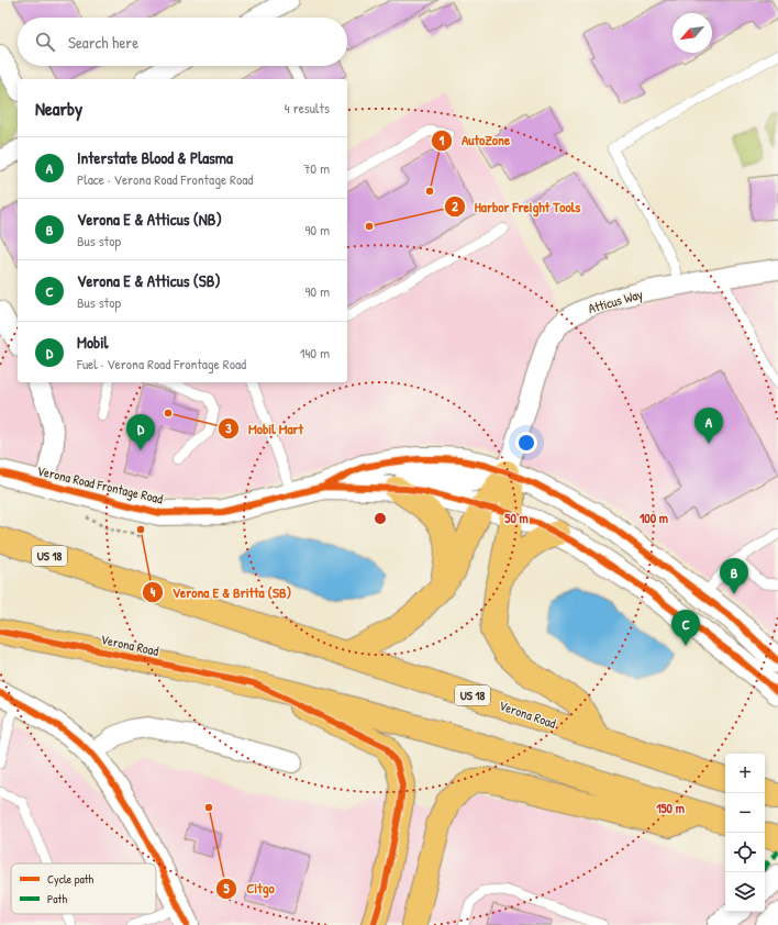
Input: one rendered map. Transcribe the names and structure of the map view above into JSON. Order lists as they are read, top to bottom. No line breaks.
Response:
{"streets":{"highway":["US 18","Verona Road"],"street":["Atticus Way","Verona Road Frontage Road"]},"crossings":[["Atticus Way","Verona Road Frontage Road"]],"places":["AutoZone","Harbor Freight Tools","Mobil Mart","Verona E & Britta (SB)","Citgo"],"legend":["Cycle path","Path"],"north":"bottom left","page":{"search":"Search here","heading":["Nearby","4 results"],"list":[{"mark":"A","name":"Interstate Blood & Plasma","note":"Place · Verona Road Frontage Road","value":"70 m"},{"mark":"B","name":"Verona E & Atticus (NB)","note":"Bus stop","value":"90 m"},{"mark":"C","name":"Verona E & Atticus (SB)","note":"Bus stop","value":"90 m"},{"mark":"D","name":"Mobil","note":"Fuel · Verona Road Frontage Road","value":"140 m"}],"pins":["A","D","B","C"],"map_buttons":["+","−"]},"rings":["50 m","100 m","150 m"]}
